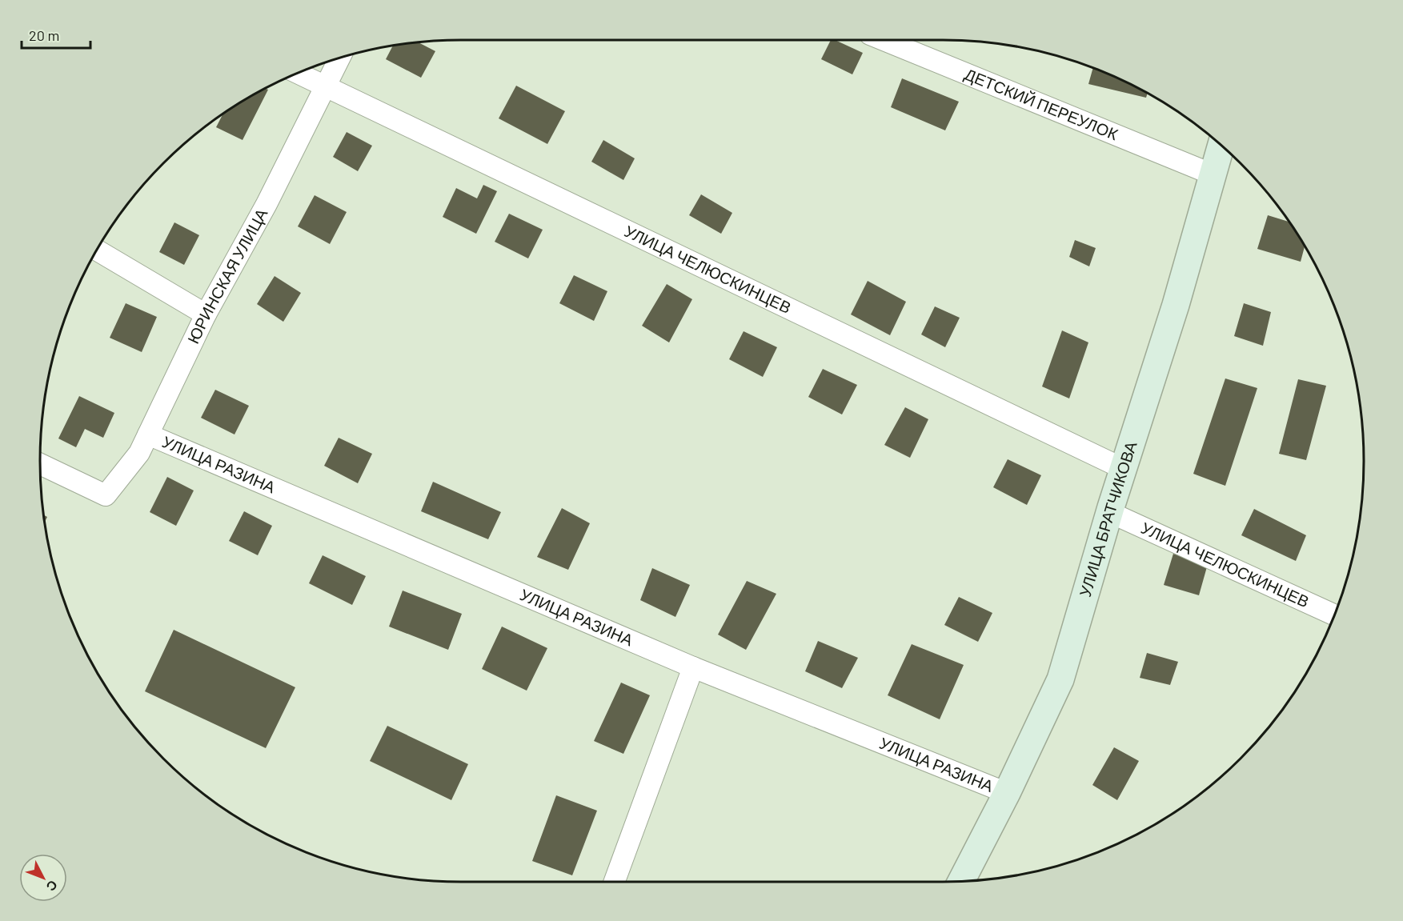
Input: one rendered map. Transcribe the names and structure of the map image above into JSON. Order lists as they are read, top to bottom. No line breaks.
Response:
{"streets":{"main road":["УЛИЦА БРАТЧИКОВА"],"street":["ДЕТСКИЙ ПЕРЕУЛОК","УЛИЦА ЧЕЛЮСКИНЦЕВ","ЮРИНСКАЯ УЛИЦА","УЛИЦА РАЗИНА"]},"crossings":[["ДЕТСКИЙ ПЕРЕУЛОК","УЛИЦА БРАТЧИКОВА"],["УЛИЦА ЧЕЛЮСКИНЦЕВ","ЮРИНСКАЯ УЛИЦА"],["УЛИЦА ЧЕЛЮСКИНЦЕВ","УЛИЦА БРАТЧИКОВА"],["ЮРИНСКАЯ УЛИЦА","УЛИЦА РАЗИНА"],["УЛИЦА РАЗИНА","УЛИЦА БРАТЧИКОВА"]],"scale_bar":"20 m","north":"bottom right"}
